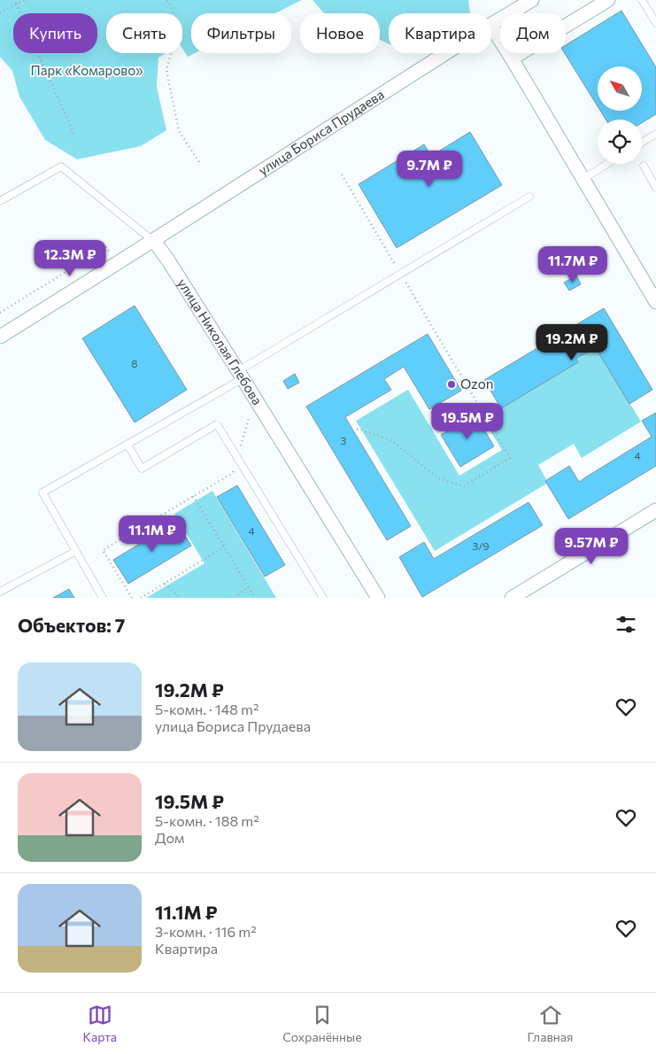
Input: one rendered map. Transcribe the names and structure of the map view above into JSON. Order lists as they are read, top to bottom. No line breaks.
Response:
{"streets":{"street":["улица Бориса Прудаева","улица Николая Глебова"]},"crossings":[["улица Бориса Прудаева","улица Николая Глебова"]],"parks":["Парк «Комарово»"],"places":["Ozon"],"house_numbers":["8","3","4","4","3/9"],"north":"top left","page":{"chip":["Купить","Снять","Фильтры","Новое","Квартира","Дом"],"price":["9.7M ₽","12.3M ₽","11.7M ₽","19.2M ₽","19.5M ₽","11.1M ₽","9.57M ₽"],"heading":"Объектов: 7","list":[{"name":"19.2M ₽","note":"5-комн. · 148 m² · улица Бориса Прудаева"},{"name":"19.5M ₽","note":"5-комн. · 188 m² · Дом"},{"name":"11.1M ₽","note":"3-комн. · 116 m² · Квартира"}],"tabs":["Карта","Сохранённые","Главная"]}}
